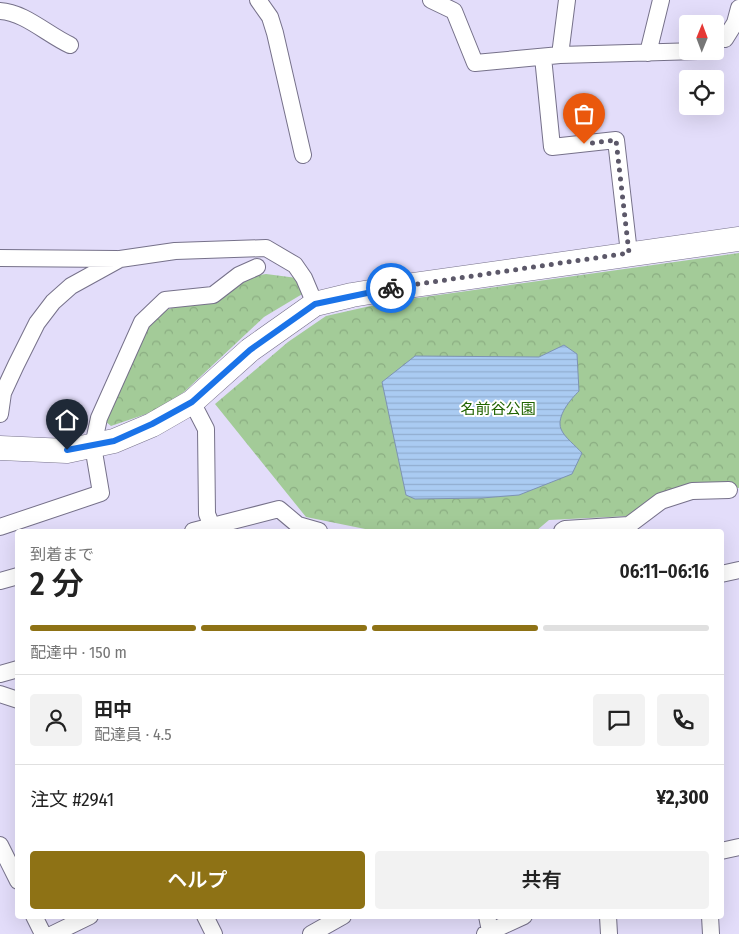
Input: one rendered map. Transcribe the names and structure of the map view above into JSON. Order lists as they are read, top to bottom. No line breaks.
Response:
{"parks":["名前谷公園"],"north":"top","page":{"heading":["2 分","到着まで","06:11–06:16"],"panel":["田中","配達員 · 4.5","注文 #2941","¥2,300"],"bar":"配達中 · 150 m","buttons":["ヘルプ","共有"]}}
